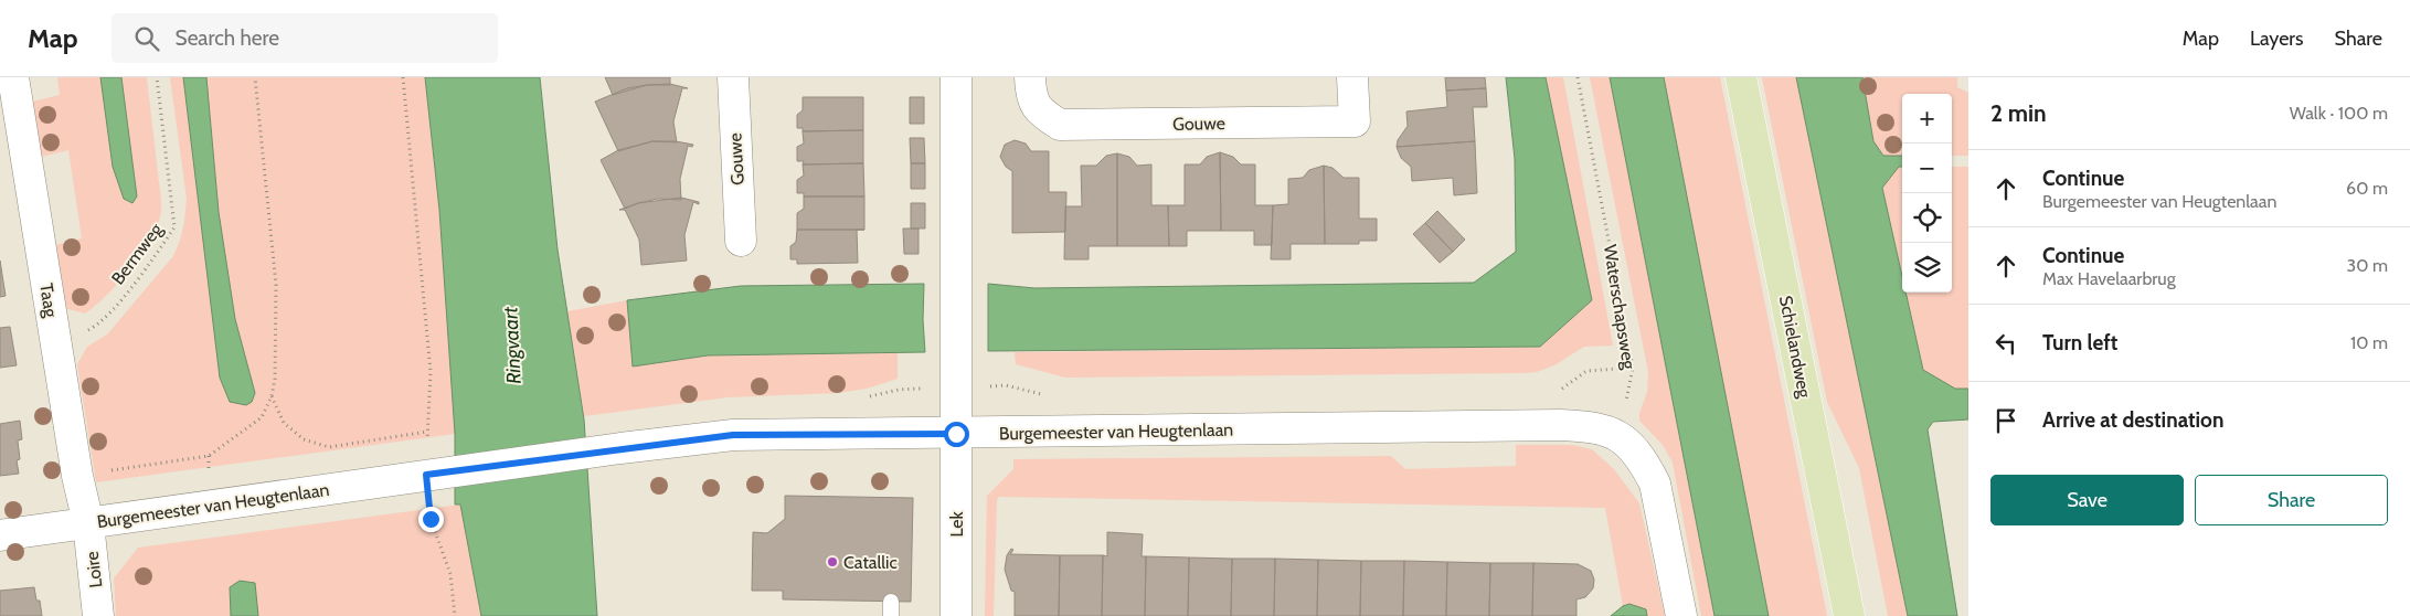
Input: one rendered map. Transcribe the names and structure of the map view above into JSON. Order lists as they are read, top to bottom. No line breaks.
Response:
{"streets":{"main road":["Schielandweg"],"street":["Gouwe","Taag","Burgemeester van Heugtenlaan","Lek","Loire"],"path":["Bermweg","Waterschapsweg"]},"crossings":[["Bermweg","Taag"],["Taag","Burgemeester van Heugtenlaan"],["Taag","Loire"],["Waterschapsweg","Burgemeester van Heugtenlaan"],["Burgemeester van Heugtenlaan","Lek"],["Burgemeester van Heugtenlaan","Loire"]],"water":["Ringvaart"],"places":["Catallic"],"page":{"header":"Map","search":"Search here","nav":["Map","Layers","Share"],"heading":["2 min","Walk · 100 m"],"map_buttons":["+","−"],"list":[["Continue","Burgemeester van Heugtenlaan","60 m"],["Continue","Max Havelaarbrug","30 m"],["Turn left","10 m"],"Arrive at destination"],"buttons":["Save","Share"]}}
